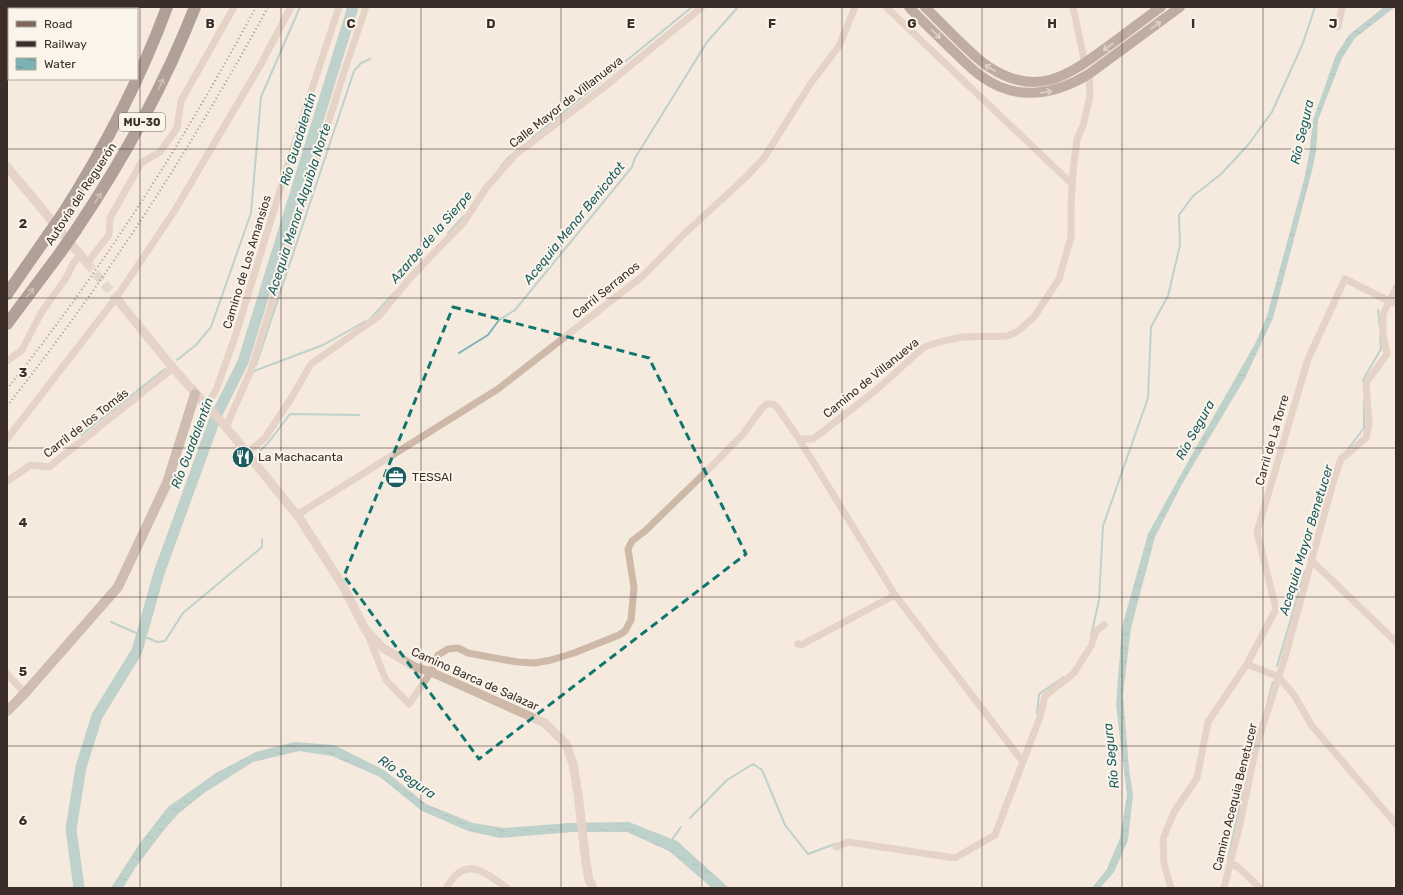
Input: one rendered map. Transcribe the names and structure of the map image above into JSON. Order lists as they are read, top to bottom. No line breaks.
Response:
{"streets":{"highway":["MU-30","Autovía del Reguerón"],"street":["Calle Mayor de Villanueva","Camino de Los Amansios","Carril Serranos","Camino de Villanueva","Carril de los Tomás","Carril de La Torre","Camino Barca de Salazar","Camino Acequia Benetucer"]},"crossings":[["Calle Mayor de Villanueva","Camino Barca de Salazar"],["Camino de Los Amansios","Camino Barca de Salazar"],["Carril Serranos","Camino Barca de Salazar"],["Carril de los Tomás","Camino Barca de Salazar"],["Carril de La Torre","Camino Acequia Benetucer"]],"water":["Río Segura","Río Guadalentín","Acequia Menor Alquibla Norte","Acequia Menor Benicotot","Azarbe de la Sierpe","Acequia Mayor Benetucer"],"places":{"restaurant":["La Machacanta"],"office":["TESSAI"]},"legend":["Road","Railway","Water"],"grid":{"columns":["B","C","D","E","F","G","H","I","J"],"rows":["2","3","4","5","6"]}}
